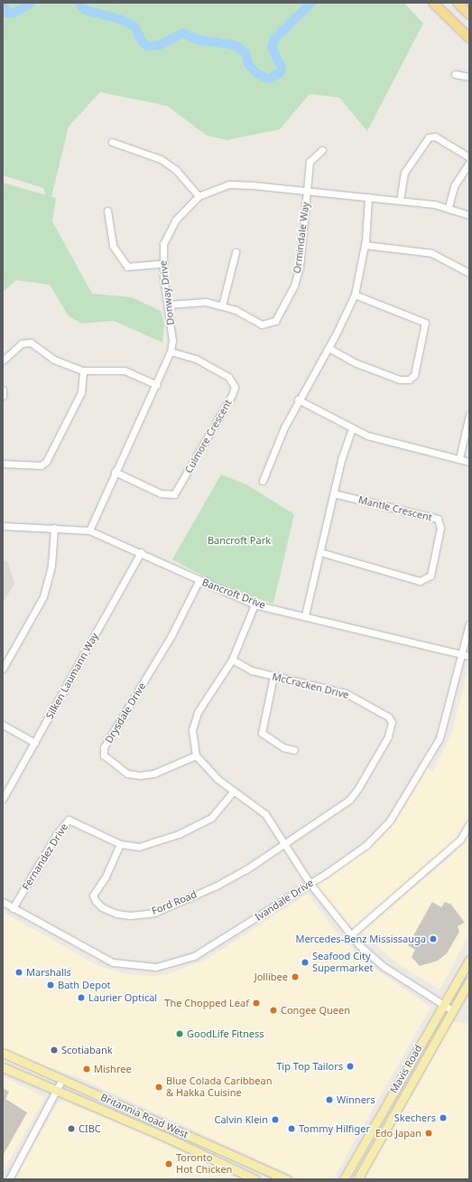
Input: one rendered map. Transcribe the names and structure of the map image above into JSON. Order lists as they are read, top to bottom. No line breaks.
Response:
{"streets":{"main road":["Mavis Road","Britannia Road West"],"street":["Ormindale Way","Donway Drive","Culmore Crescent","Mantle Crescent","Bancroft Drive","Silken Laumann Way","McCracken Drive","Drysdale Drive","Fernandez Drive","Ivandale Drive","Ford Road"]},"crossings":[["Ormindale Way","Donway Drive"],["Donway Drive","Culmore Crescent"],["Donway Drive","Bancroft Drive"],["Bancroft Drive","Silken Laumann Way"],["Bancroft Drive","Drysdale Drive"],["Bancroft Drive","Ivandale Drive"],["McCracken Drive","Ford Road"],["Fernandez Drive","Ivandale Drive"],["Fernandez Drive","Ford Road"]],"parks":["Bancroft Park"],"places":["Mercedes-Benz Mississauga","Seafood City Supermarket","Marshalls","Jollibee","Bath Depot","Laurier Optical","The Chopped Leaf","Congee Queen","GoodLife Fitness","Scotiabank","Tip Top Tailors","Mishree","Blue Colada Caribbean & Hakka Cuisine","Winners","Skechers","Calvin Klein","CIBC","Tommy Hilfiger","Edo Japan","Toronto Hot Chicken"]}
